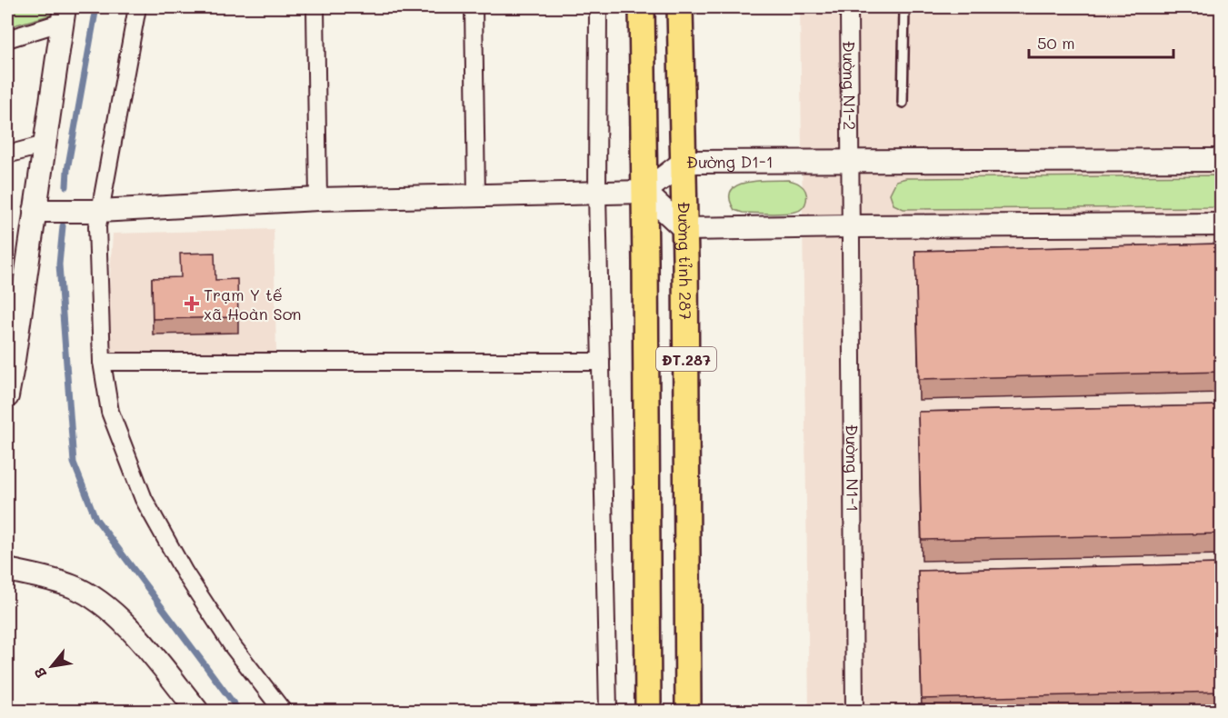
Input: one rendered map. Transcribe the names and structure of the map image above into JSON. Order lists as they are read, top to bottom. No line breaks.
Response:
{"streets":{"main road":["Đường tỉnh 287","ĐT.287"],"street":["Đường N1-2","Đường D1-1","Đường N1-1"]},"crossings":[["Đường N1-2","Đường D1-1"],["Đường N1-2","Đường N1-1"],["Đường D1-1","Đường tỉnh 287"],["Đường D1-1","ĐT.287"]],"places":{"health":["Trạm Y tế xã Hoàn Sơn"]},"scale_bar":"50 m","north":"bottom left"}
